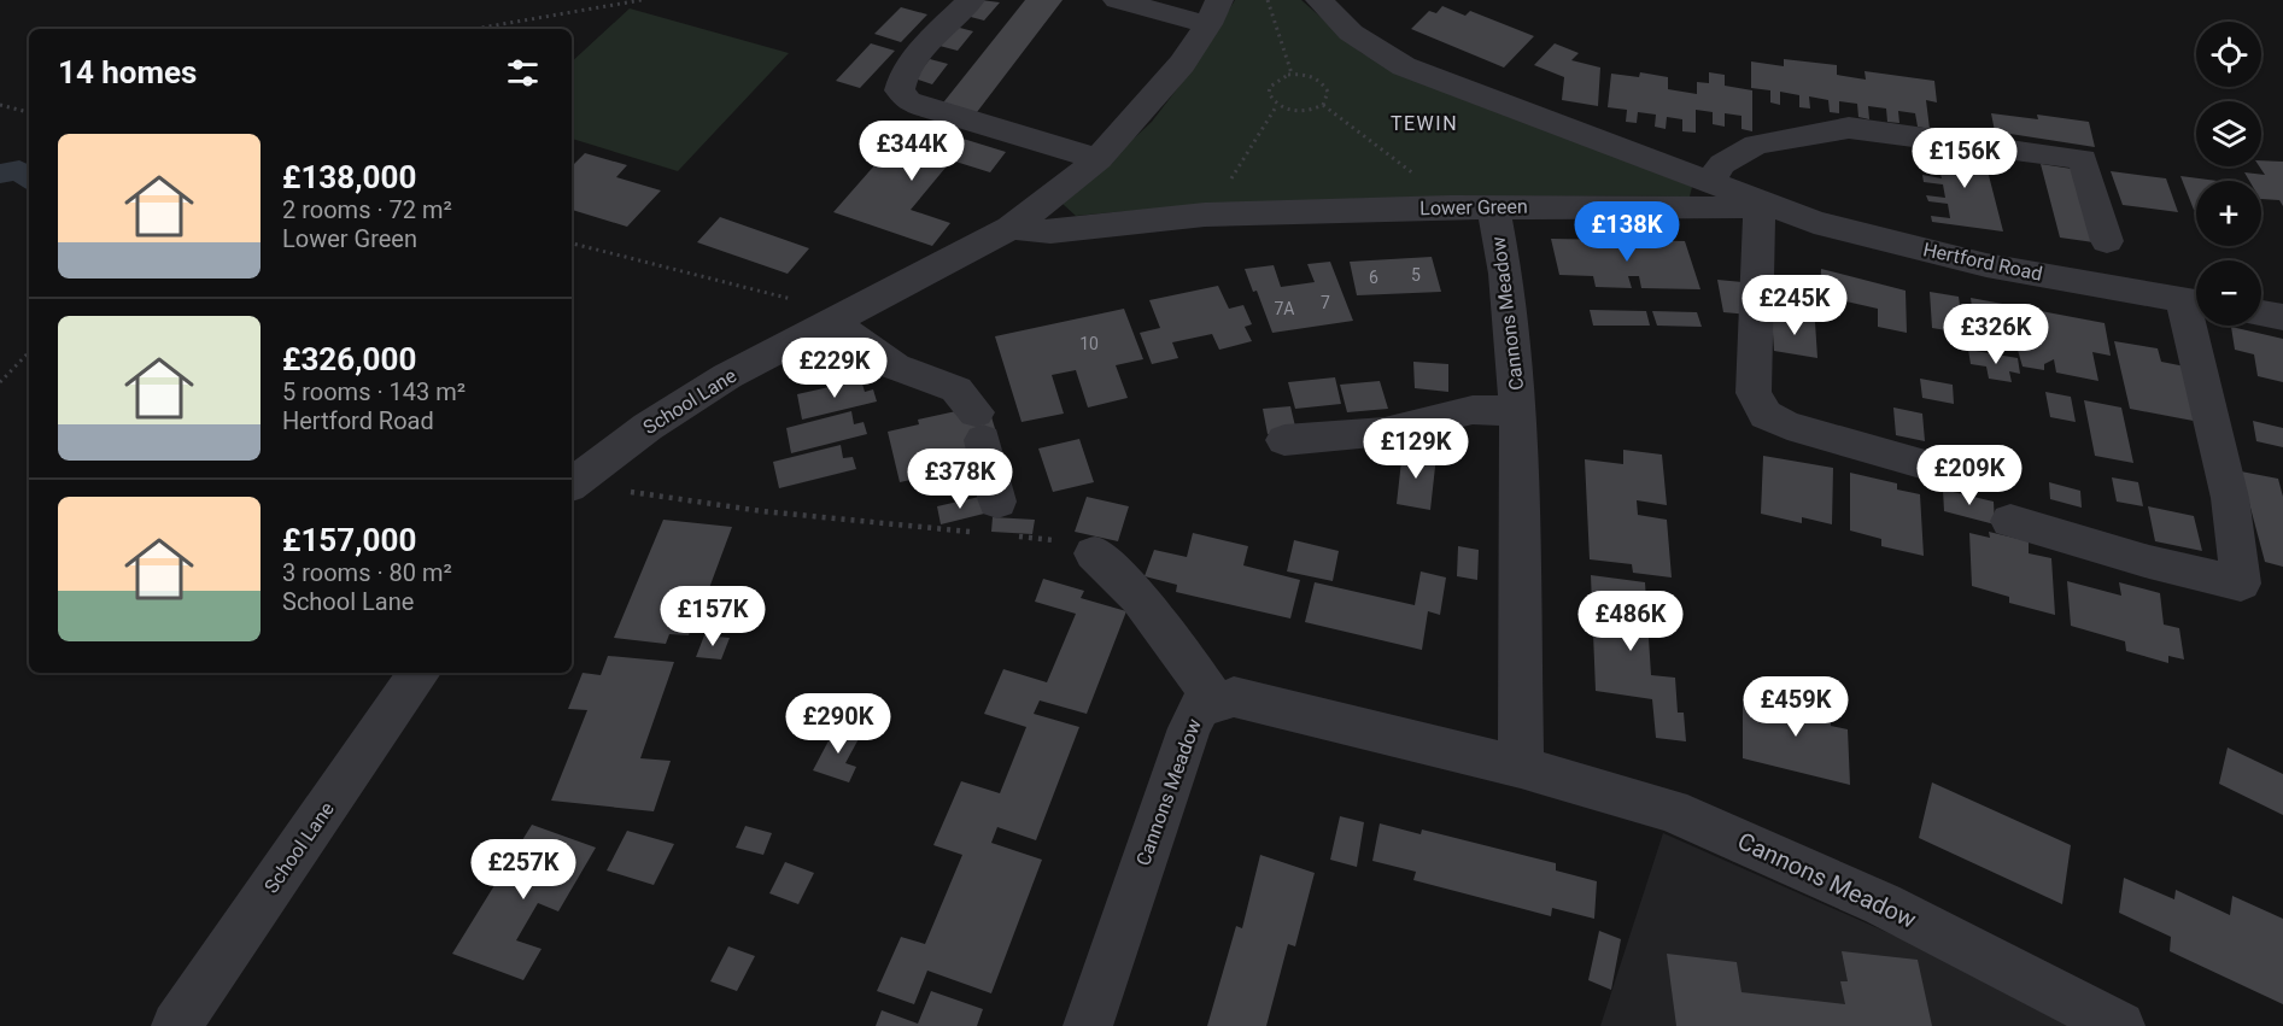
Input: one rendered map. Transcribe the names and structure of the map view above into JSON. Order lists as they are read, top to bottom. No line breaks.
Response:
{"streets":{"street":["Lower Green","Hertford Road","Cannons Meadow","School Lane"]},"crossings":[["Lower Green","Hertford Road"],["Lower Green","Cannons Meadow"],["Lower Green","School Lane"]],"districts":["TEWIN"],"house_numbers":["5","6","7","7A","10"],"page":{"map_buttons":["+","−"],"heading":"14 homes","list":[{"name":"£138,000","note":"2 rooms · 72 m² · Lower Green"},{"name":"£326,000","note":"5 rooms · 143 m² · Hertford Road"},{"name":"£157,000","note":"3 rooms · 80 m² · School Lane"}],"price":["£344K","£156K","£138K","£245K","£326K","£229K","£129K","£209K","£378K","£157K","£486K","£459K","£290K","£257K"]}}
